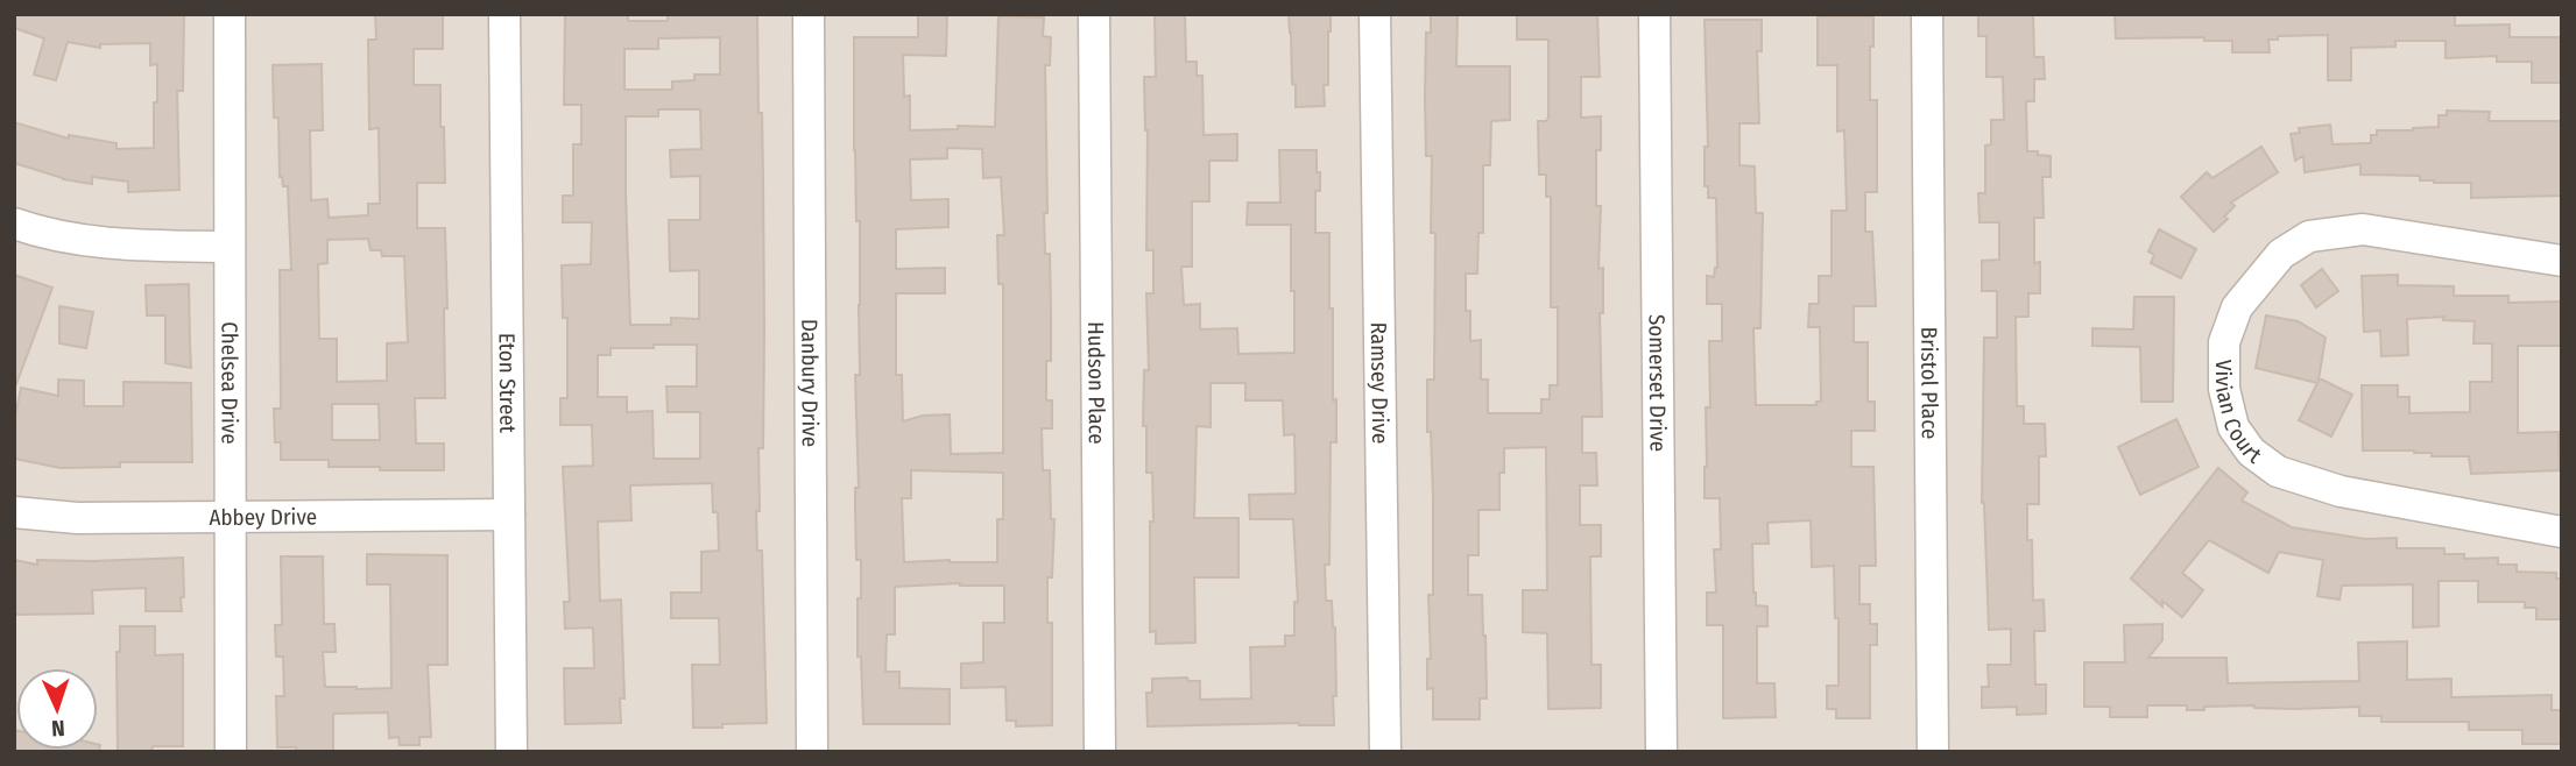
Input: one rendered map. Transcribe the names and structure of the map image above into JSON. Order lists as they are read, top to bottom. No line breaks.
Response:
{"streets":{"street":["Chelsea Drive","Eton Street","Danbury Drive","Hudson Place","Ramsey Drive","Somerset Drive","Bristol Place","Vivian Court","Abbey Drive"]},"crossings":[["Chelsea Drive","Abbey Drive"],["Eton Street","Abbey Drive"]],"north":"bottom"}
